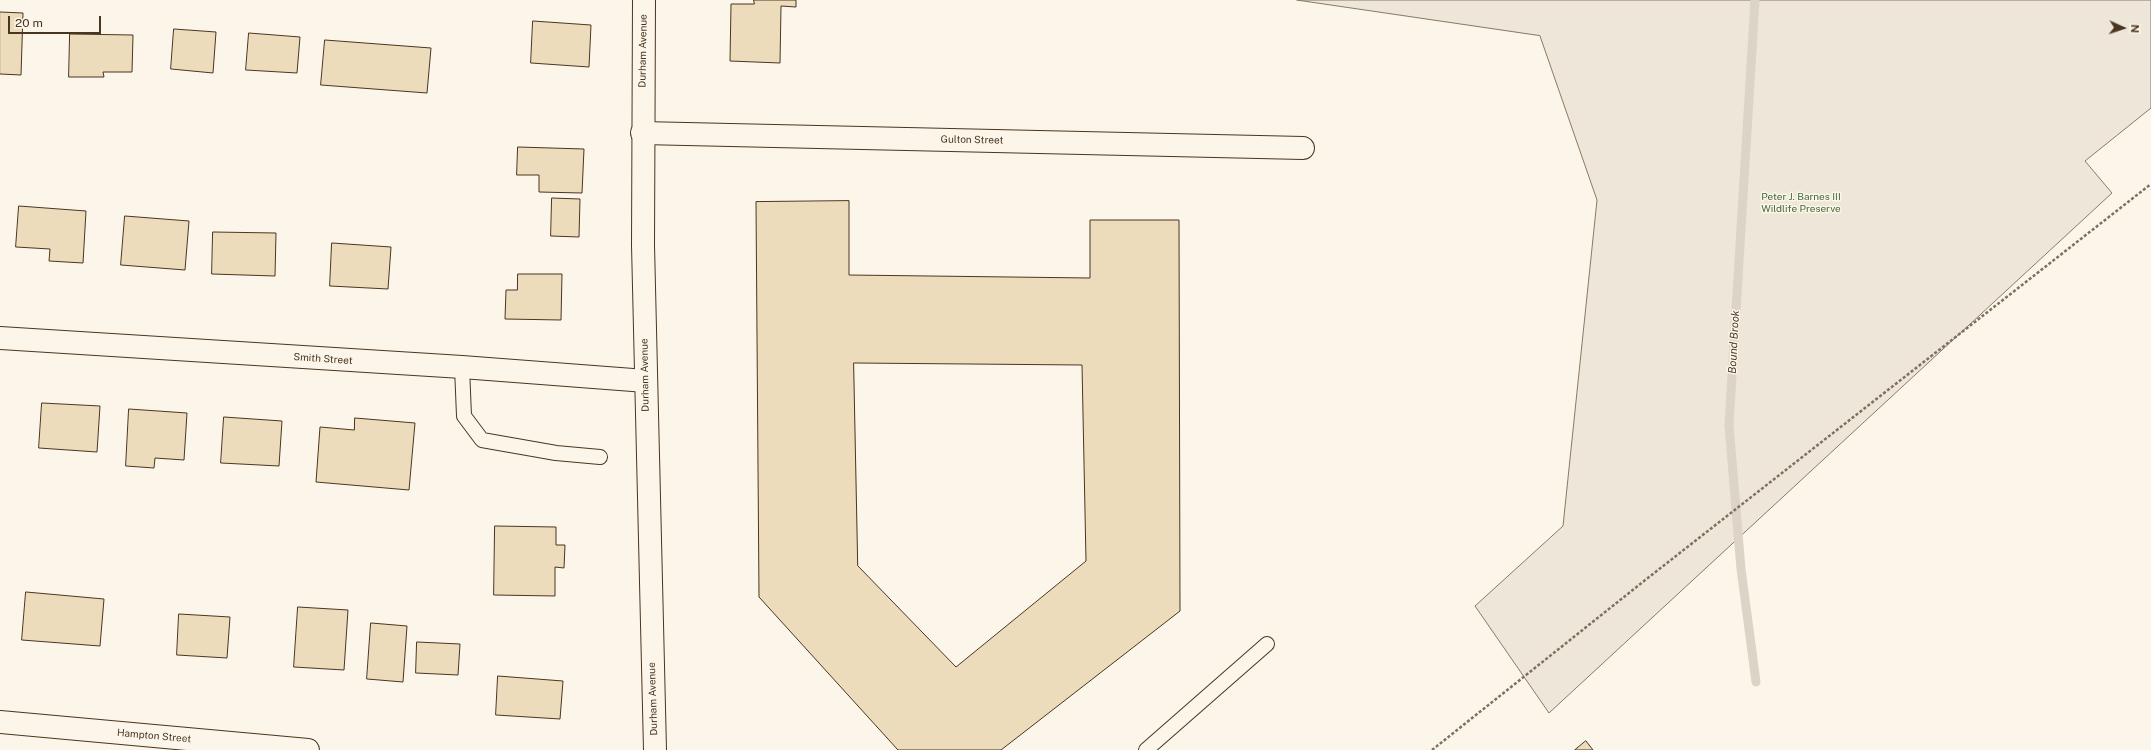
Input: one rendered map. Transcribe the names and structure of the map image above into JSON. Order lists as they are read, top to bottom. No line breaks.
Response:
{"streets":{"street":["Durham Avenue","Gulton Street","Smith Street","Hampton Street"]},"crossings":[["Durham Avenue","Gulton Street"],["Durham Avenue","Smith Street"]],"water":["Bound Brook"],"parks":["Peter J. Barnes III Wildlife Preserve"],"scale_bar":"20 m","north":"right"}
